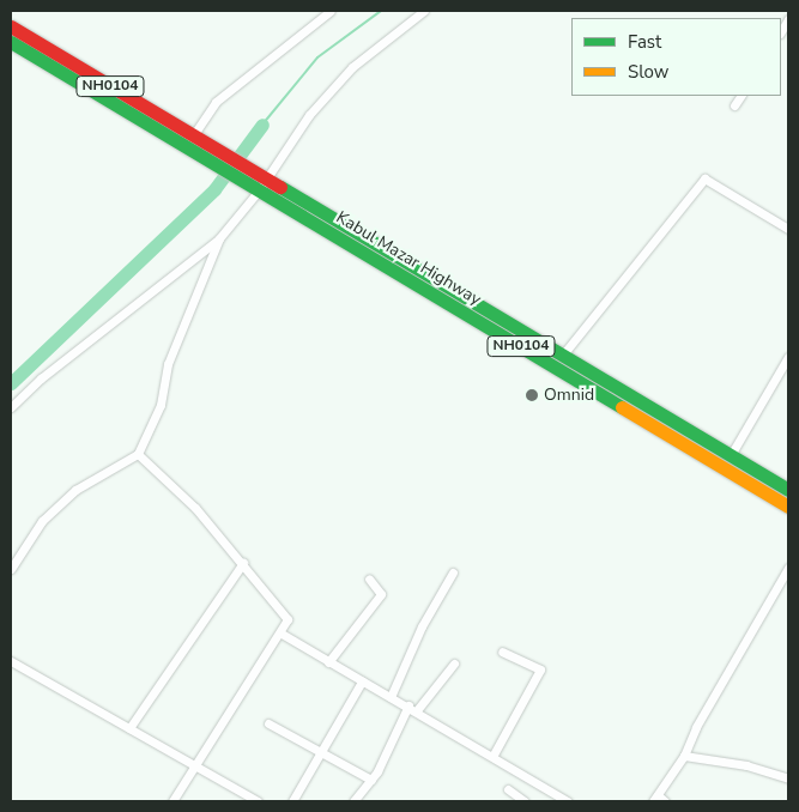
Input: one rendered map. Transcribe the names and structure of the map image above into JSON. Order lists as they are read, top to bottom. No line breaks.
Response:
{"streets":{"highway":["NH0104","Kabul Mazar Highway"]},"places":["Omnid"],"legend":["Fast","Slow"]}
